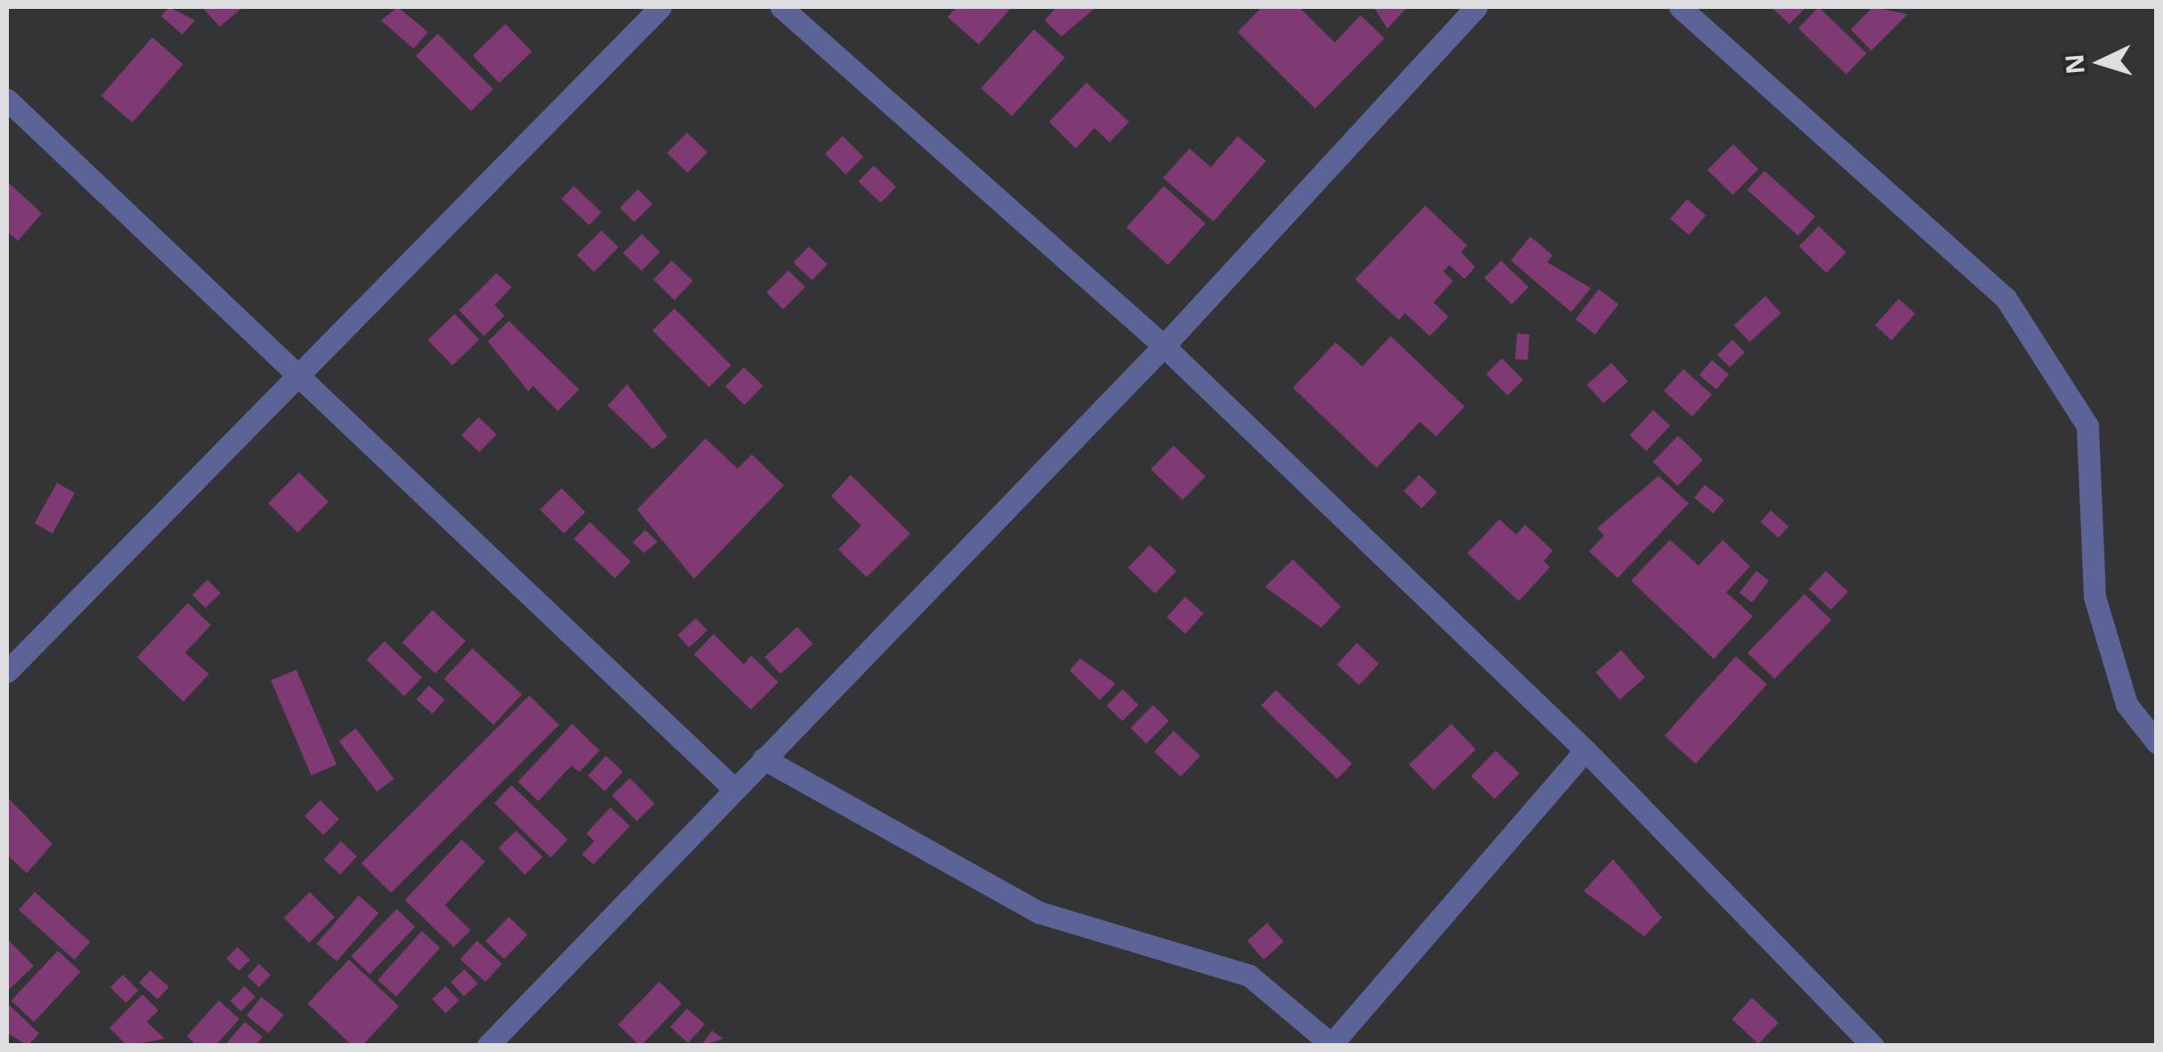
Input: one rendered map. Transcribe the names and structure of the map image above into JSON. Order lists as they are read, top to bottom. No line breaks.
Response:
{"north":"left"}
